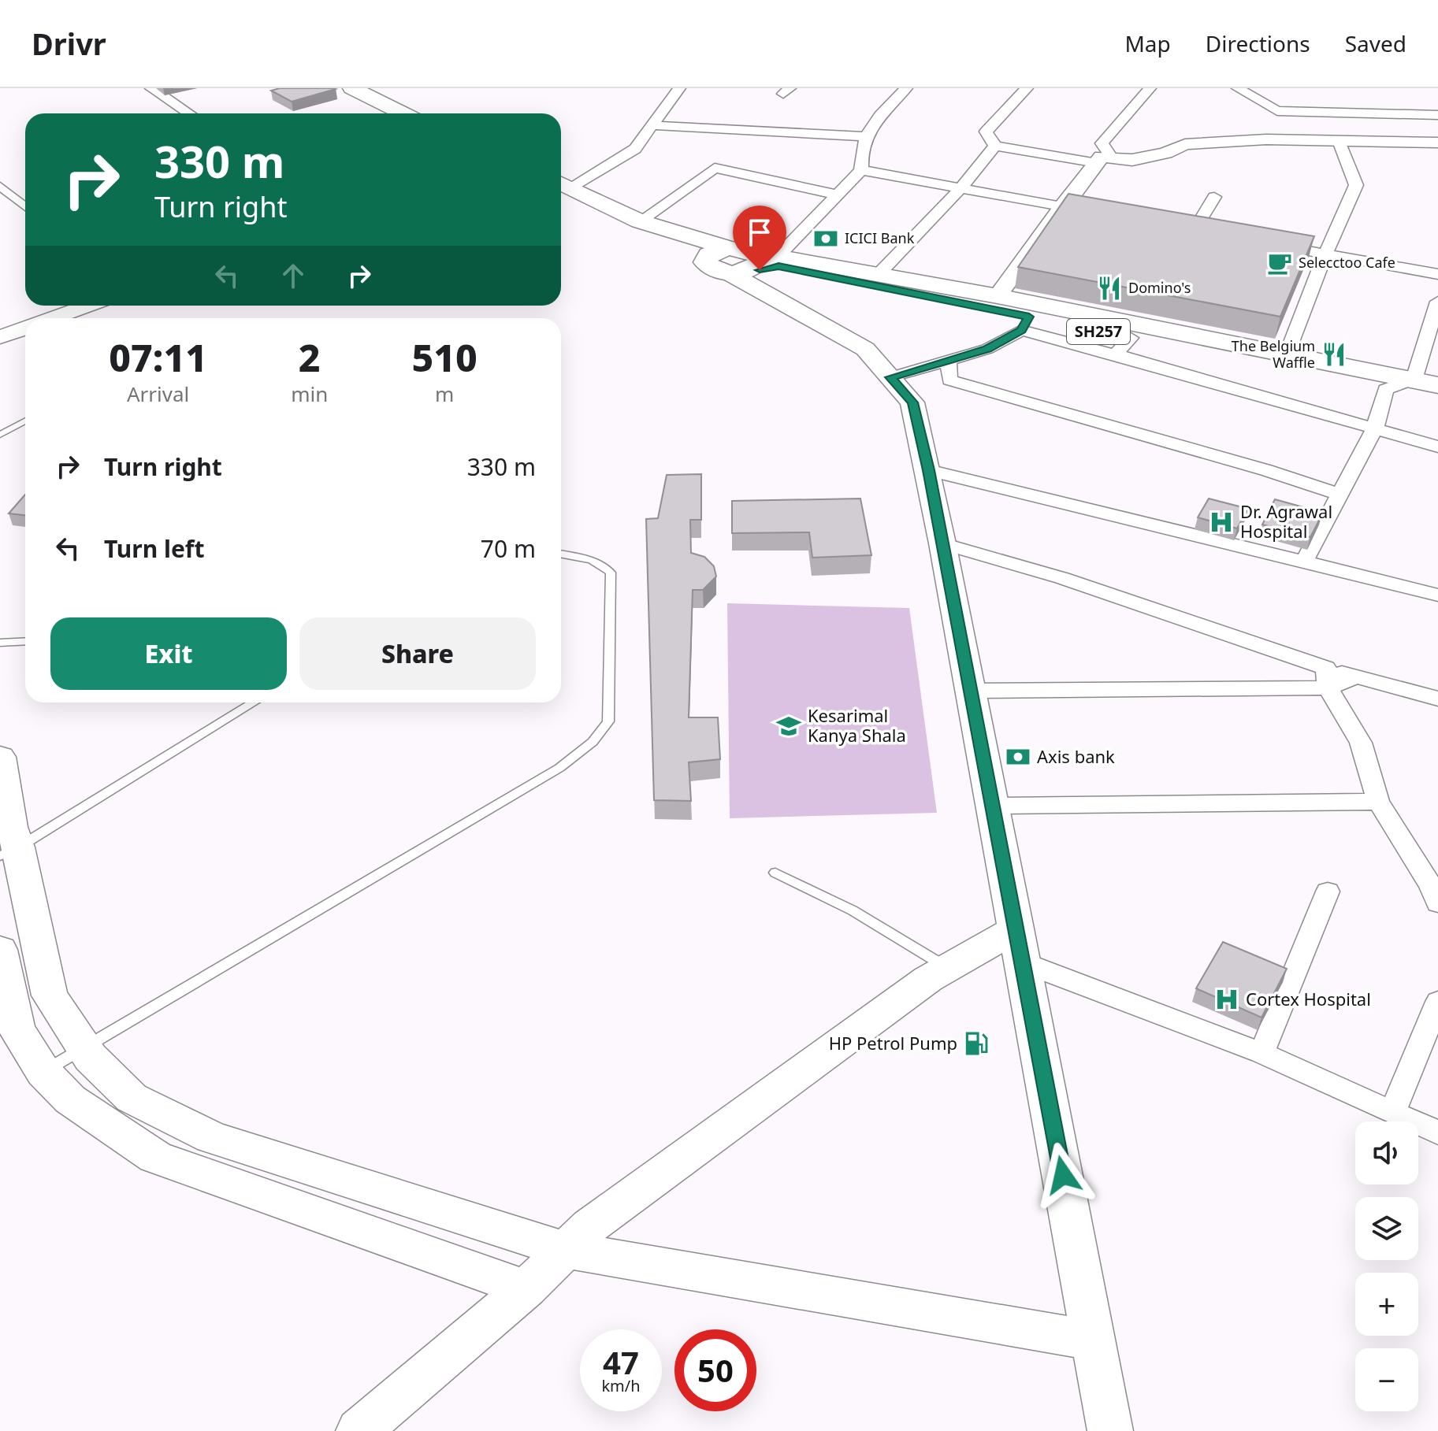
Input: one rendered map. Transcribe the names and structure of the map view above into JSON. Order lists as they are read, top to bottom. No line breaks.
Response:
{"streets":{"main road":["SH257"]},"places":{"bank":["ICICI Bank","Axis bank"],"cafe":["Selecctoo Cafe"],"restaurant":["Domino's","The Belgium Waffle"],"hospital":["Dr. Agrawal Hospital","Cortex Hospital"],"school or university":["Kesarimal Kanya Shala"],"fuel station":["HP Petrol Pump"]},"page":{"header":"Drivr","nav":["Map","Directions","Saved"],"turn":["330 m","Turn right"],"eta":["07:11","Arrival","2","min","510","m"],"list":[{"name":"Turn right","value":"330 m"},{"name":"Turn left","value":"70 m"}],"buttons":["Exit","Share"],"map_buttons":["+","−"],"speed":"47 km/h","limit":"50"}}
